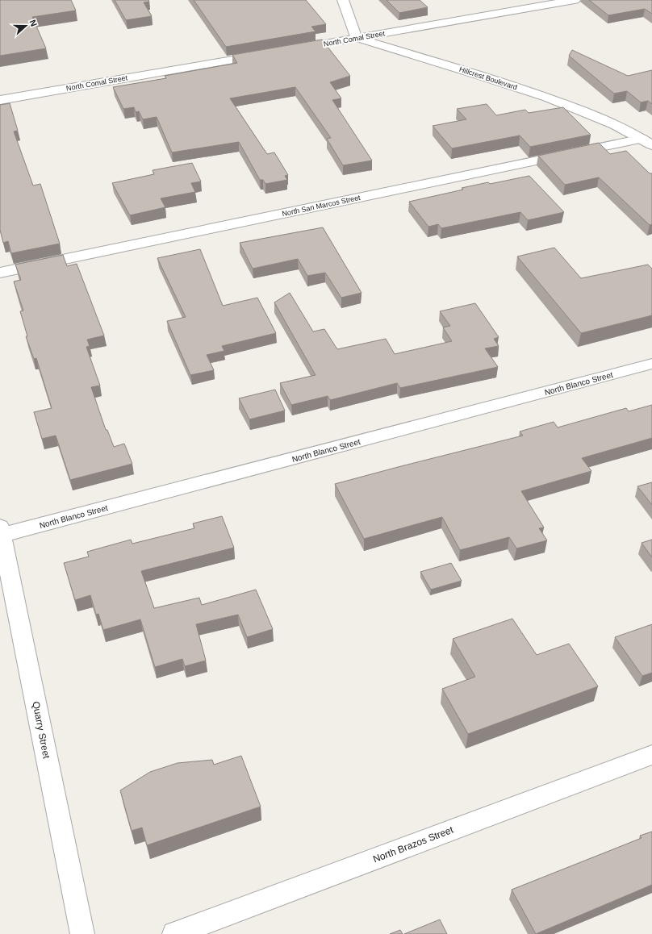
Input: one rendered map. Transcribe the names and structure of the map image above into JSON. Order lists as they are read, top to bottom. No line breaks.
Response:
{"streets":{"street":["North Comal Street","Hillcrest Boulevard","North San Marcos Street","North Blanco Street","Quarry Street","North Brazos Street"]},"crossings":[["North Comal Street","Hillcrest Boulevard"],["Hillcrest Boulevard","North San Marcos Street"],["North Blanco Street","Quarry Street"]],"north":"right"}
